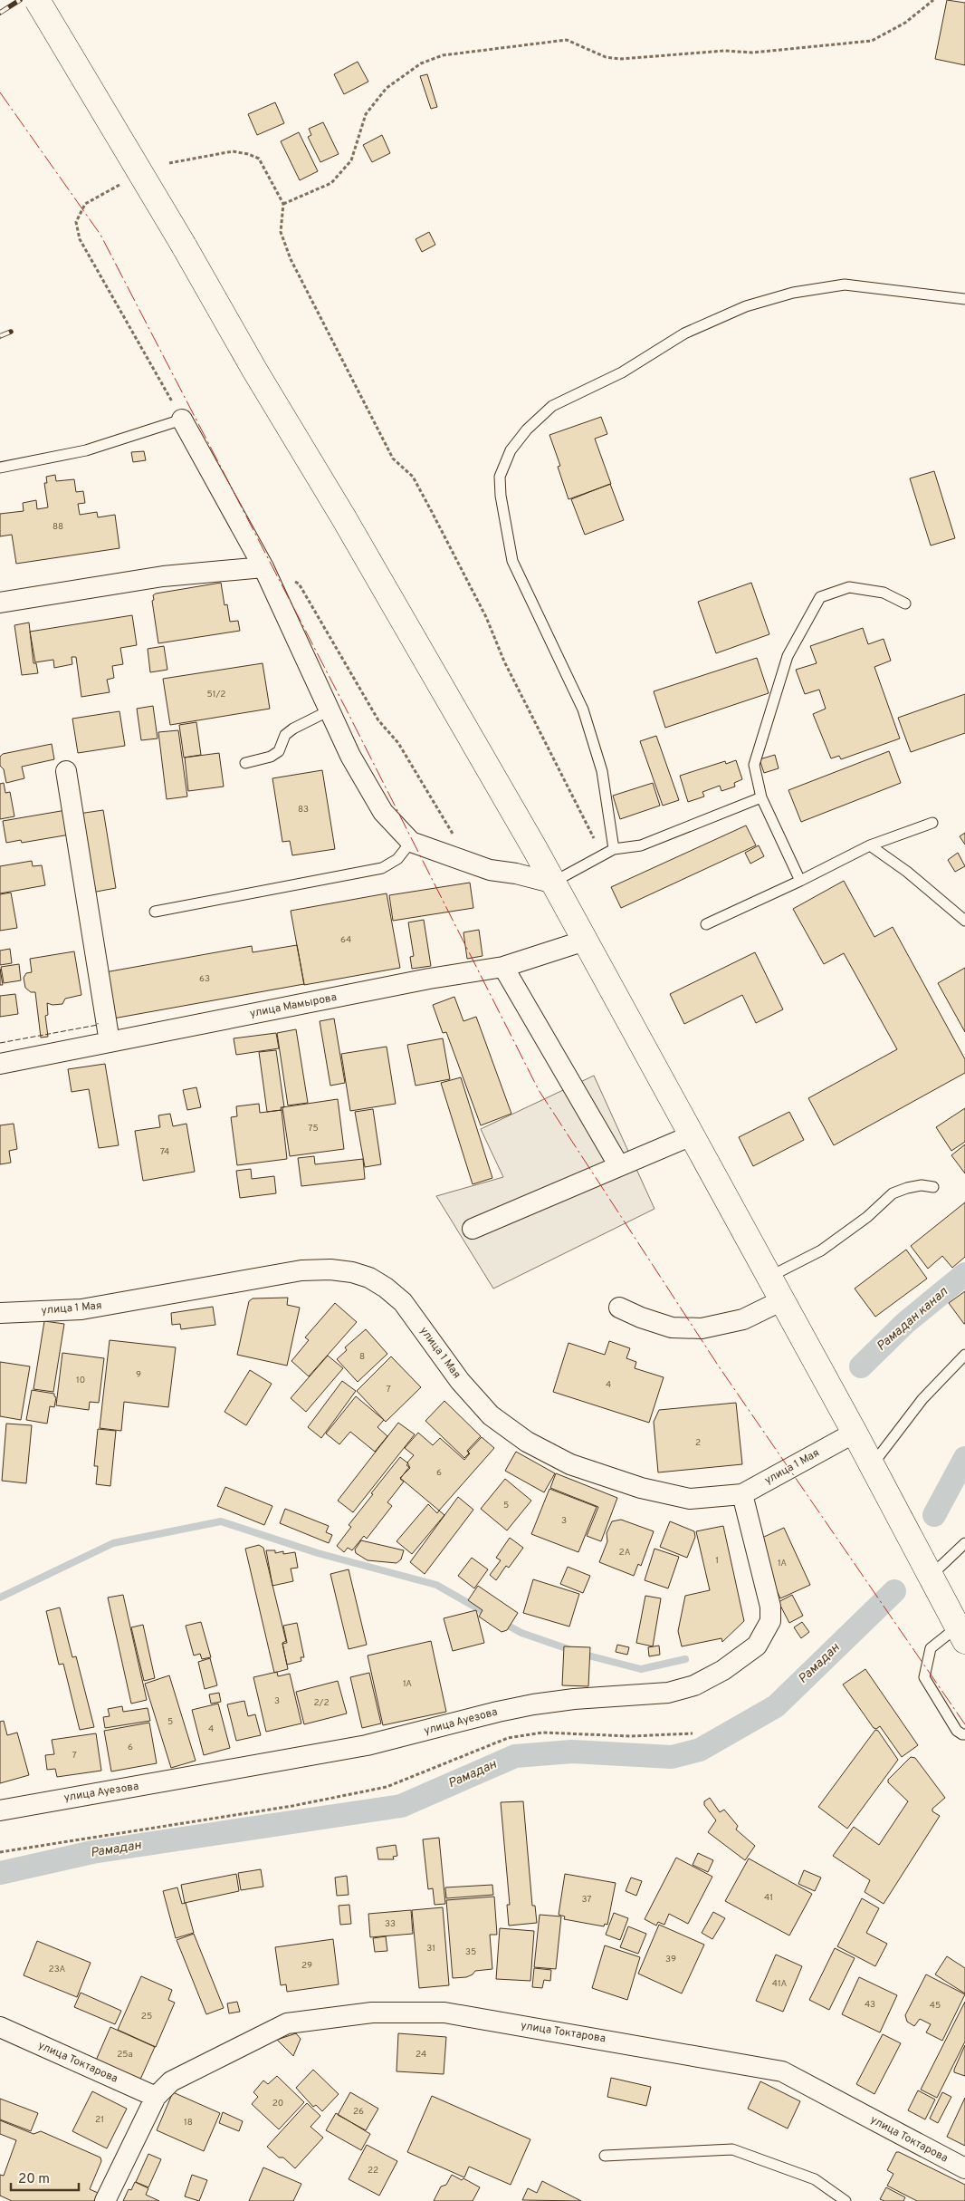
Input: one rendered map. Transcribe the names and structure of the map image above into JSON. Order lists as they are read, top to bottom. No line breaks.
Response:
{"streets":{"street":["улица Мамырова","улица 1 Мая","улица Ауезова","улица Токтарова"]},"crossings":[["улица 1 Мая","улица Ауезова"]],"water":["Рамадан канал","Рамадан"],"house_numbers":["88","51/2","83","64","63","75","74","8","9","10","4","7","2","6","5","3","2А","1","1А","1А","3","2/2","5","4","6","7","41","37","33","31","35","39","29","23А","41А","43","45","25","25а","24","20","26","21","18","22"],"scale_bar":"20 m"}
